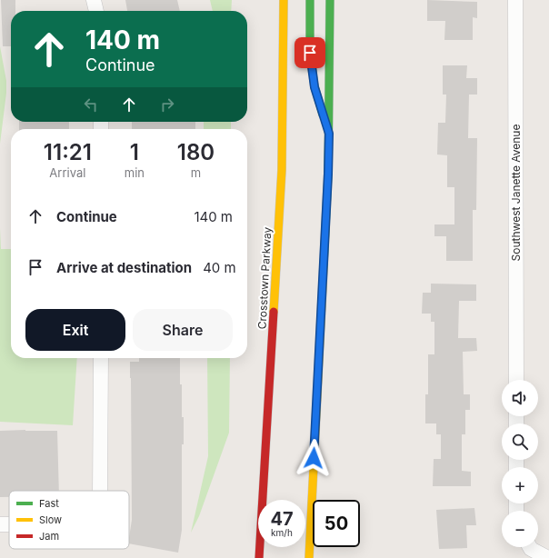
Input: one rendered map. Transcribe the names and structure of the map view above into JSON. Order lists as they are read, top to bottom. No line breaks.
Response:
{"streets":{"main road":["Crosstown Parkway"],"street":["Southwest Janette Avenue"]},"legend":["Fast","Slow","Jam"],"page":{"turn":["140 m","Continue"],"eta":["11:21","Arrival","1","min","180","m"],"list":[{"name":"Continue","value":"140 m"},{"name":"Arrive at destination","value":"40 m"}],"buttons":["Exit","Share"],"map_buttons":["+","−"],"speed":"47 km/h","limit":"50"}}
